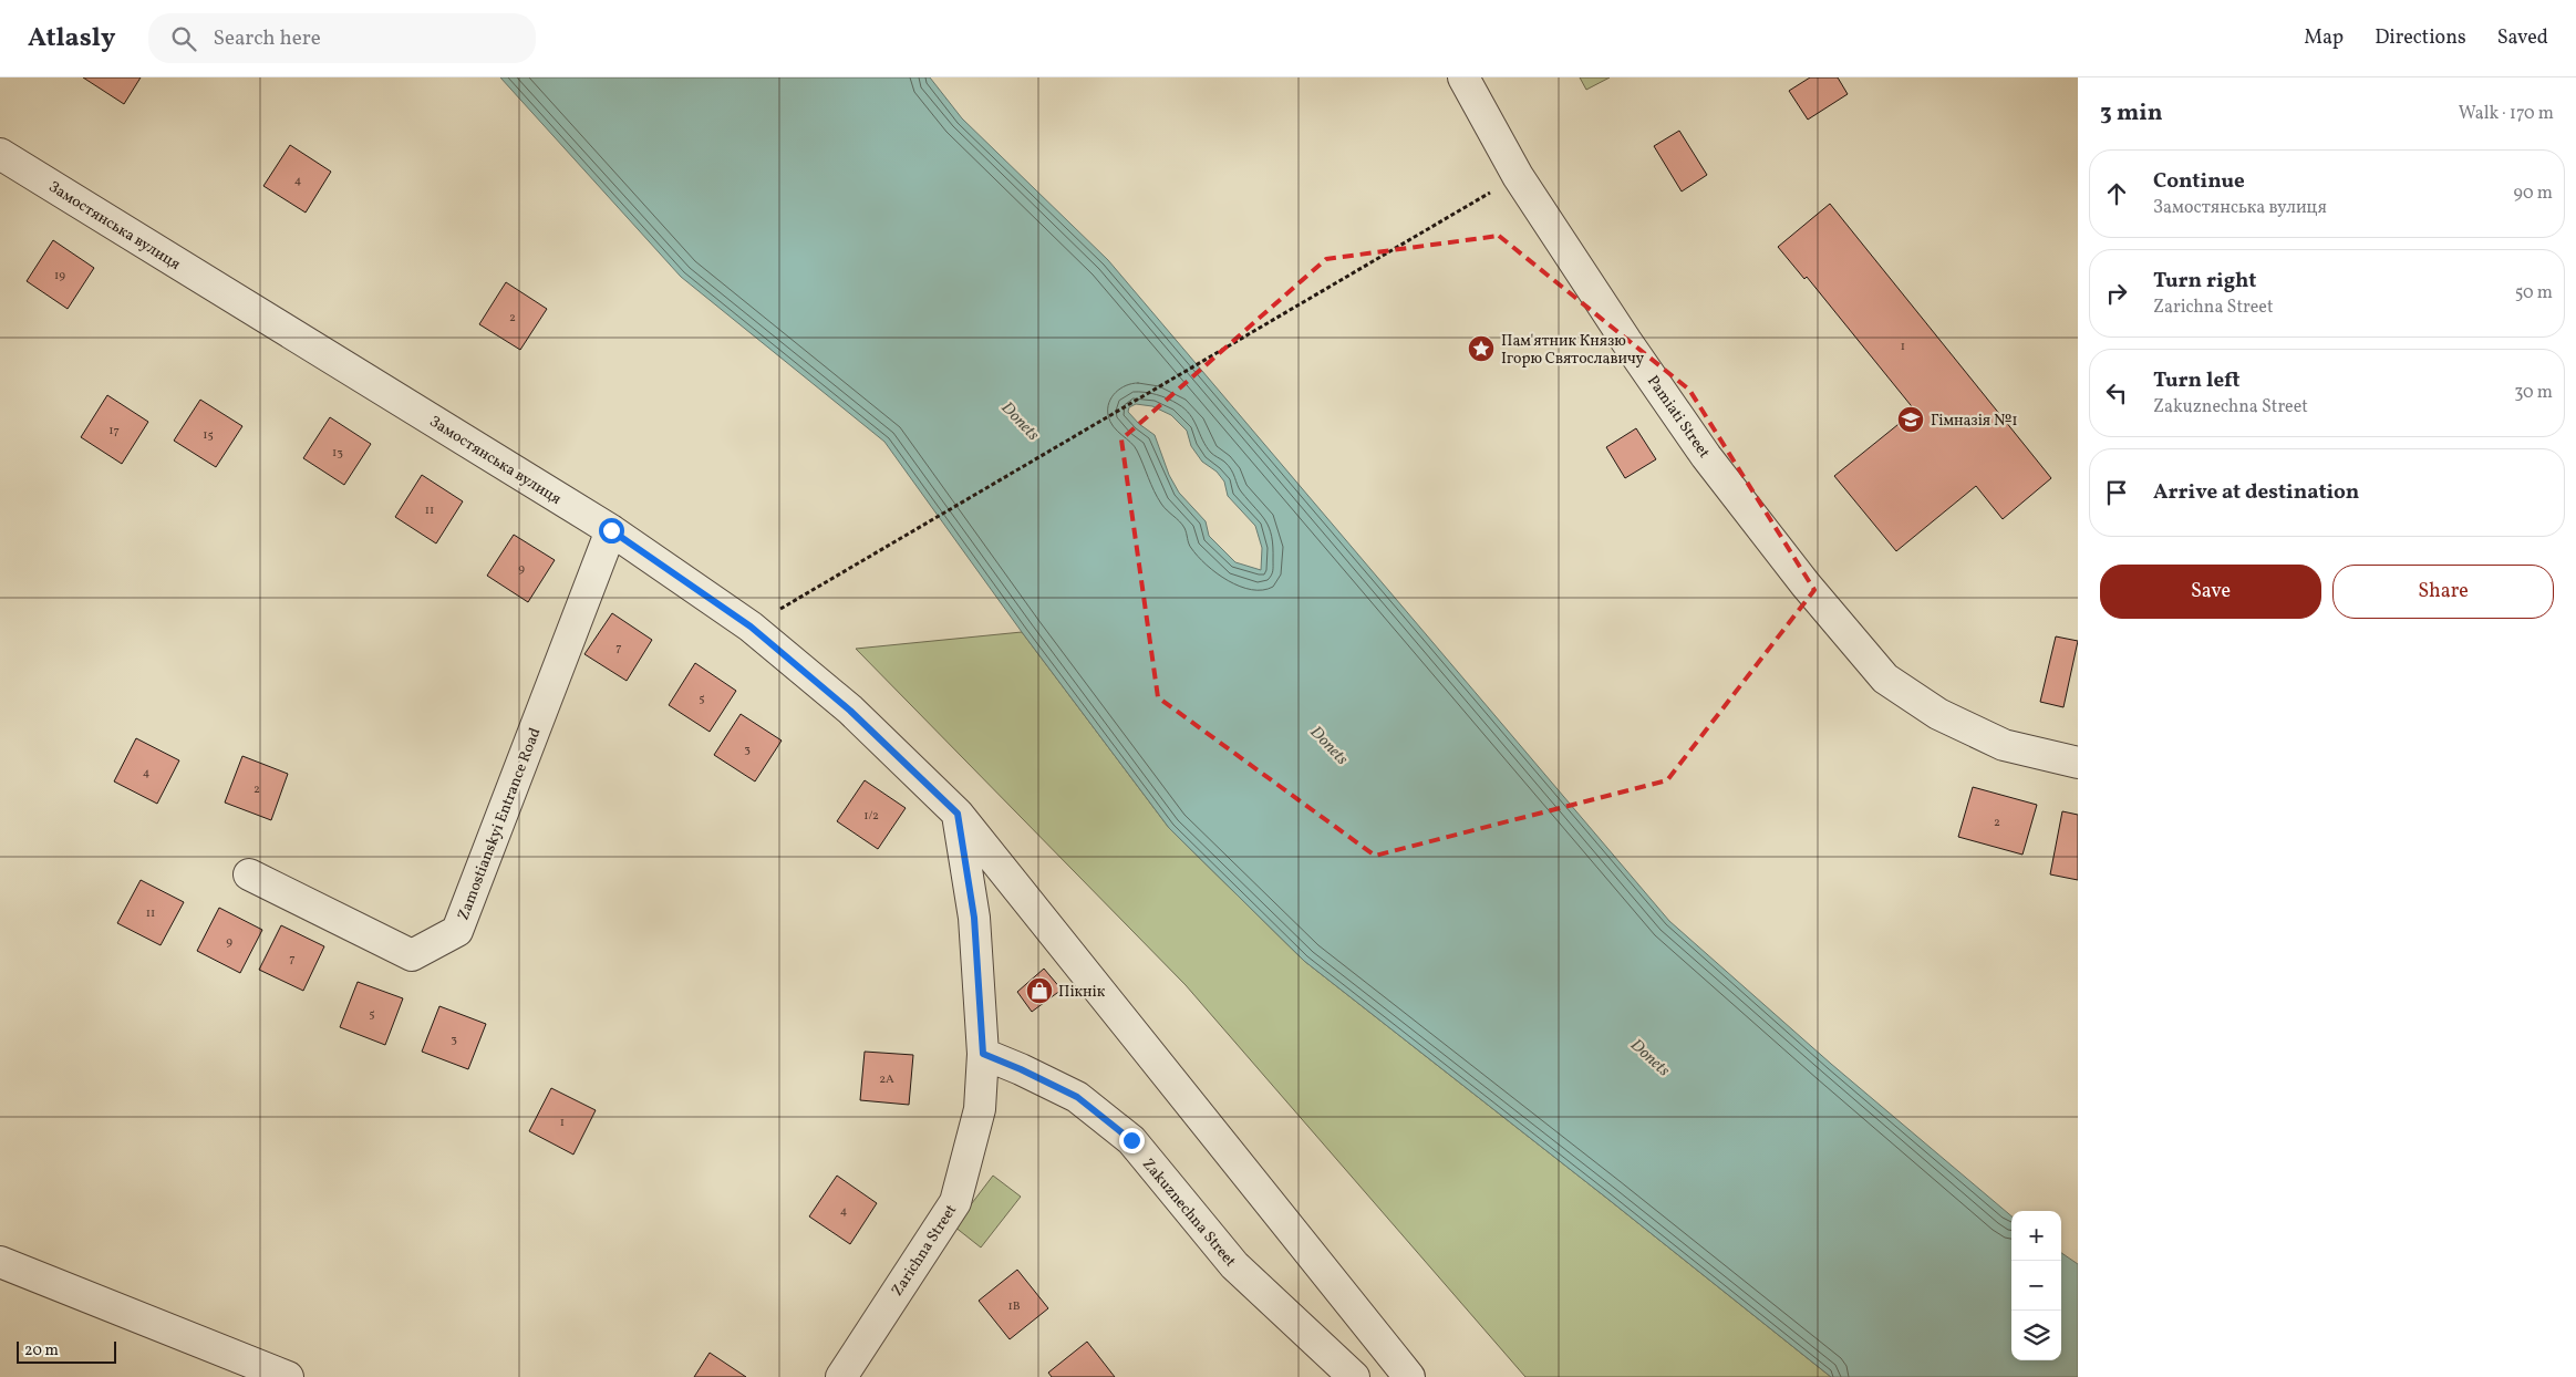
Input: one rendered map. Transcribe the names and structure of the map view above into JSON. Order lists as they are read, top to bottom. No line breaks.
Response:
{"streets":{"street":["Замостянська вулиця","Pamiati Street","Zamostianskyi Entrance Road","Zakuznechna Street","Zarichna Street"]},"crossings":[["Замостянська вулиця","Zamostianskyi Entrance Road"],["Замостянська вулиця","Zarichna Street"],["Zakuznechna Street","Zarichna Street"]],"water":["Donets"],"places":{"place":["Пам'ятник Князю Ігорю Святославичу"],"school or university":["Гімназія №1"],"shop":["Пікнік"]},"house_numbers":["4","19","2","1","17","15","13","11","9","7","5","3","4","2","1/2","2","11","9","7","5","3","2А","1","4","1В"],"scale_bar":"20 m","page":{"header":"Atlasly","search":"Search here","nav":["Map","Directions","Saved"],"heading":["3 min","Walk · 170 m"],"list":[["Continue","Замостянська вулиця","90 m"],["Turn right","Zarichna Street","50 m"],["Turn left","Zakuznechna Street","30 m"],"Arrive at destination"],"buttons":["Save","Share"],"map_buttons":["+","−"],"scale":"20 m"}}
